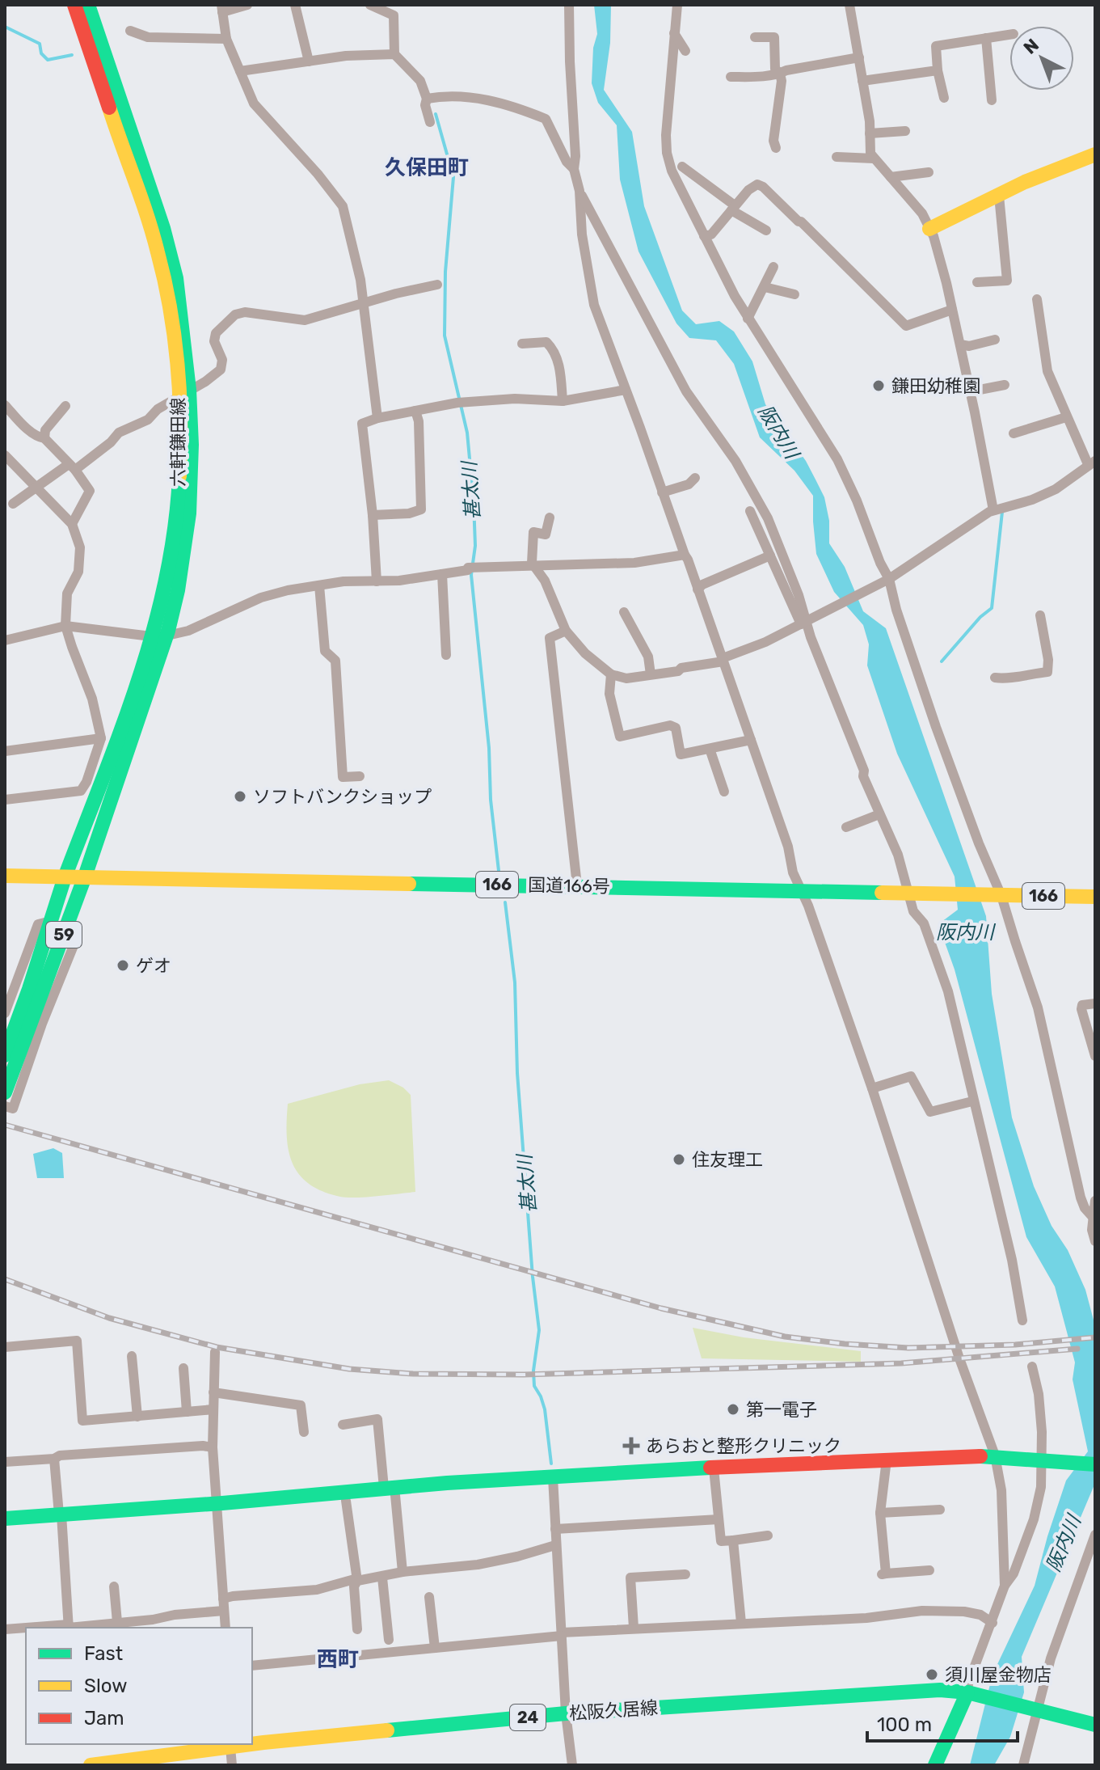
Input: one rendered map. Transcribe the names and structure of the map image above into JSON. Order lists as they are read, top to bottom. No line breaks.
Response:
{"streets":{"main road":["六軒鎌田線","166","国道166号","59","松阪久居線","24"]},"crossings":[["六軒鎌田線","国道166号"],["六軒鎌田線","59"],["国道166号","59"]],"districts":["久保田町","西町"],"water":["阪内川","甚太川"],"places":{"other":["鎌田幼稚園","ソフトバンクショップ","ゲオ","住友理工","第一電子","須川屋金物店"],"health":["あらおと整形クリニック"]},"legend":["Fast","Slow","Jam"],"scale_bar":"100 m","north":"top left"}
